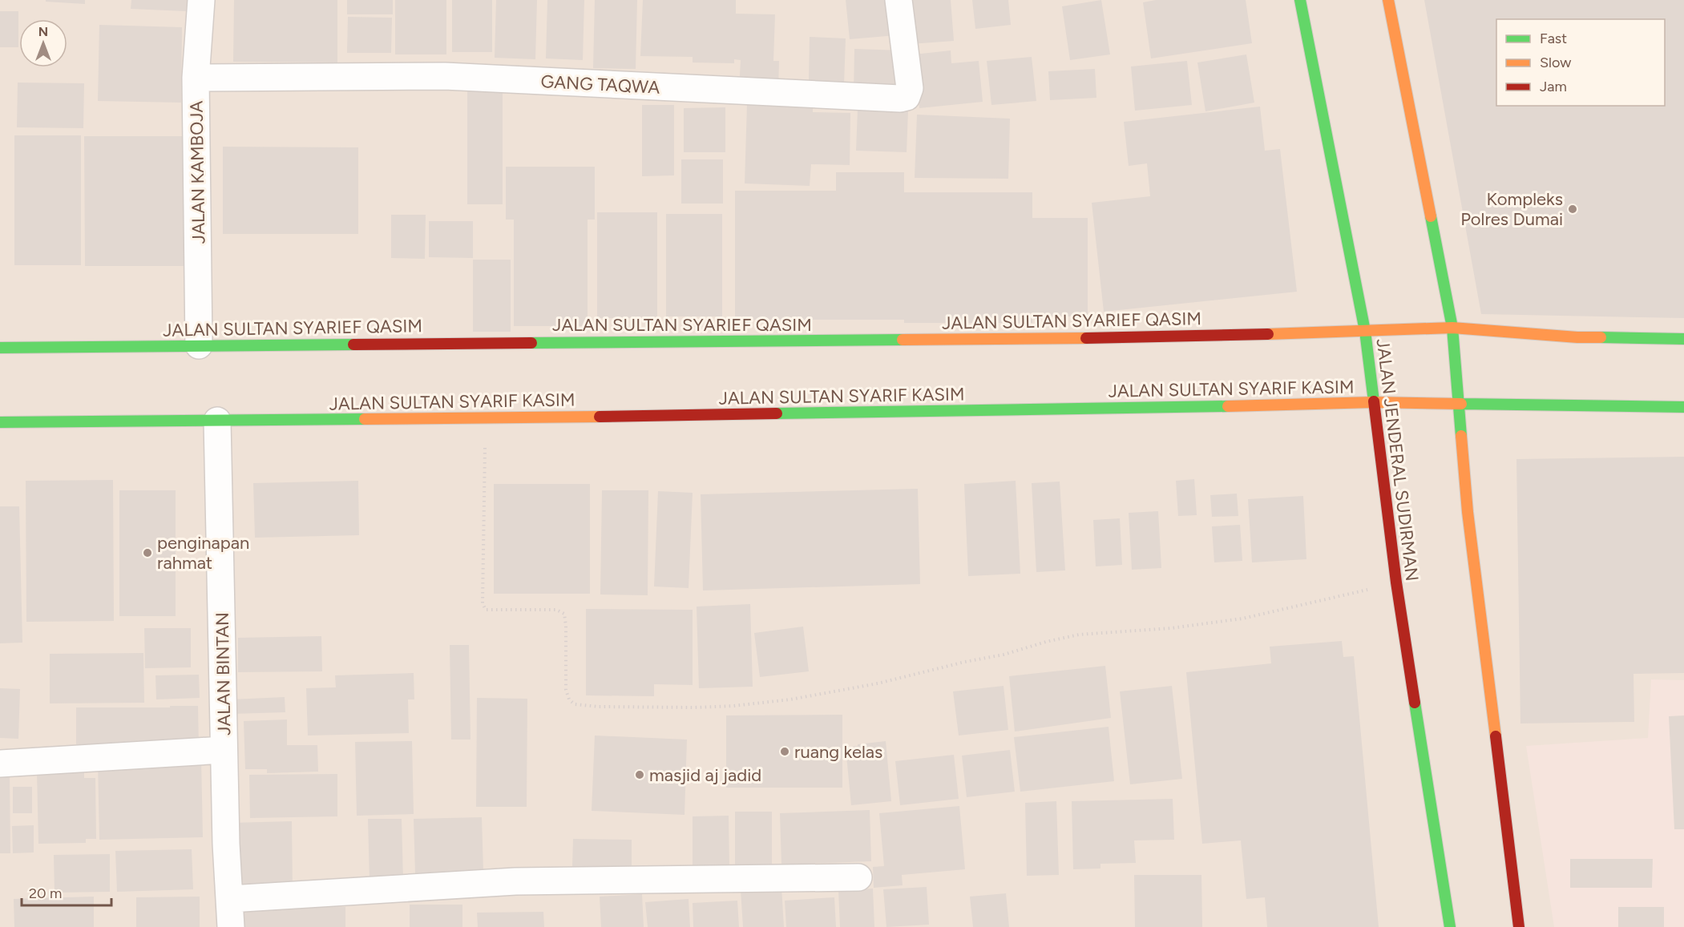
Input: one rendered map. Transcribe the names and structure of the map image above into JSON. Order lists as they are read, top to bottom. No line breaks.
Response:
{"streets":{"street":["GANG TAQWA","JALAN KAMBOJA","JALAN SULTAN SYARIEF QASIM","JALAN SULTAN SYARIF KASIM","JALAN JENDERAL SUDIRMAN","JALAN BINTAN"]},"crossings":[["GANG TAQWA","JALAN KAMBOJA"],["JALAN KAMBOJA","JALAN SULTAN SYARIEF QASIM"],["JALAN SULTAN SYARIEF QASIM","JALAN JENDERAL SUDIRMAN"],["JALAN SULTAN SYARIF KASIM","JALAN JENDERAL SUDIRMAN"],["JALAN SULTAN SYARIF KASIM","JALAN BINTAN"]],"places":["Kompleks Polres Dumai","penginapan rahmat","ruang kelas","masjid aj jadid"],"legend":["Fast","Slow","Jam"],"scale_bar":"20 m","north":"top"}
